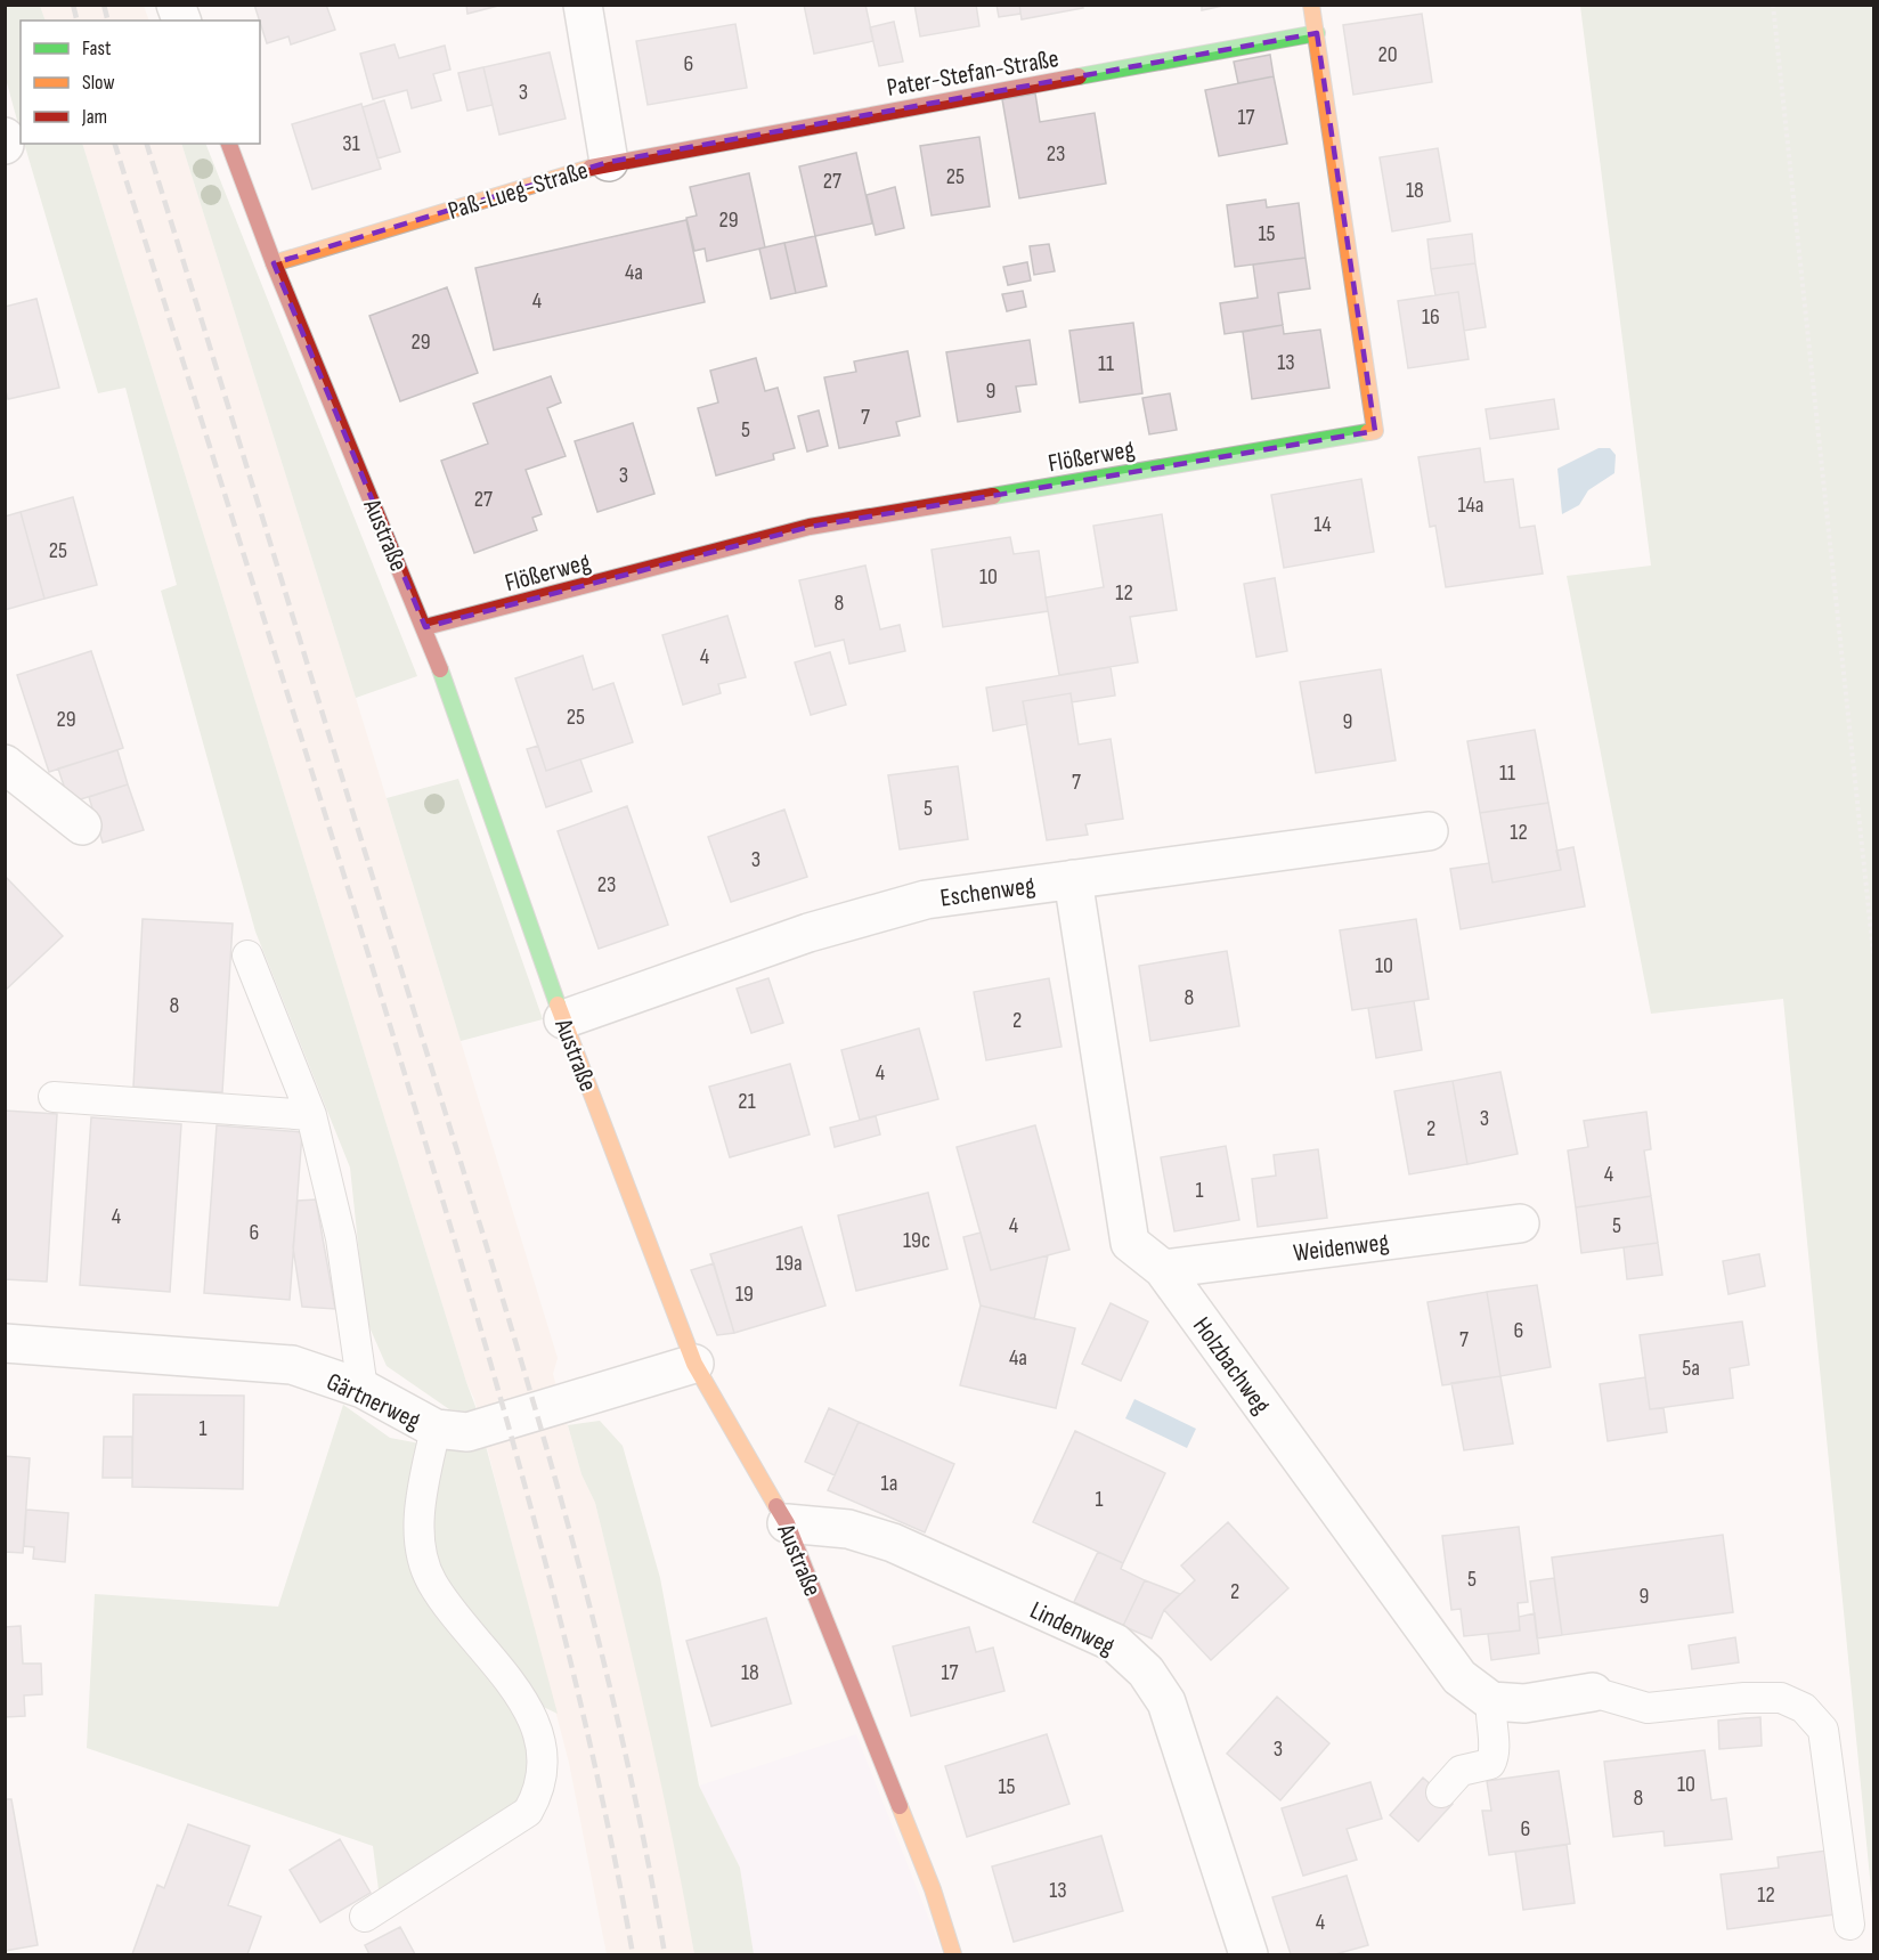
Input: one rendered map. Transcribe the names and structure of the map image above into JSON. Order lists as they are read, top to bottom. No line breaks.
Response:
{"streets":{"street":["Pater-Stefan-Straße","Paß-Lueg-Straße","Flößerweg","Austraße","Eschenweg","Weidenweg","Holzbachweg","Gärtnerweg","Lindenweg"]},"crossings":[["Pater-Stefan-Straße","Paß-Lueg-Straße"],["Pater-Stefan-Straße","Flößerweg"],["Paß-Lueg-Straße","Austraße"],["Flößerweg","Austraße"],["Austraße","Eschenweg"],["Austraße","Gärtnerweg"],["Austraße","Lindenweg"],["Eschenweg","Holzbachweg"],["Weidenweg","Holzbachweg"]],"house_numbers":["20","6","3","17","31","23","25","27","18","29","15","4a","4","16","29","13","11","9","7","5","3","27","14a","14","25","10","12","8","4","25","29","9","11","7","5","12","3","23","10","8","8","2","4","21","3","2","4","1","4","4","5","6","19c","19a","19","6","7","4a","5a","1","1a","1","5","2","9","18","17","3","10","15","8","6","13","12","4"],"legend":["Fast","Slow","Jam"]}
